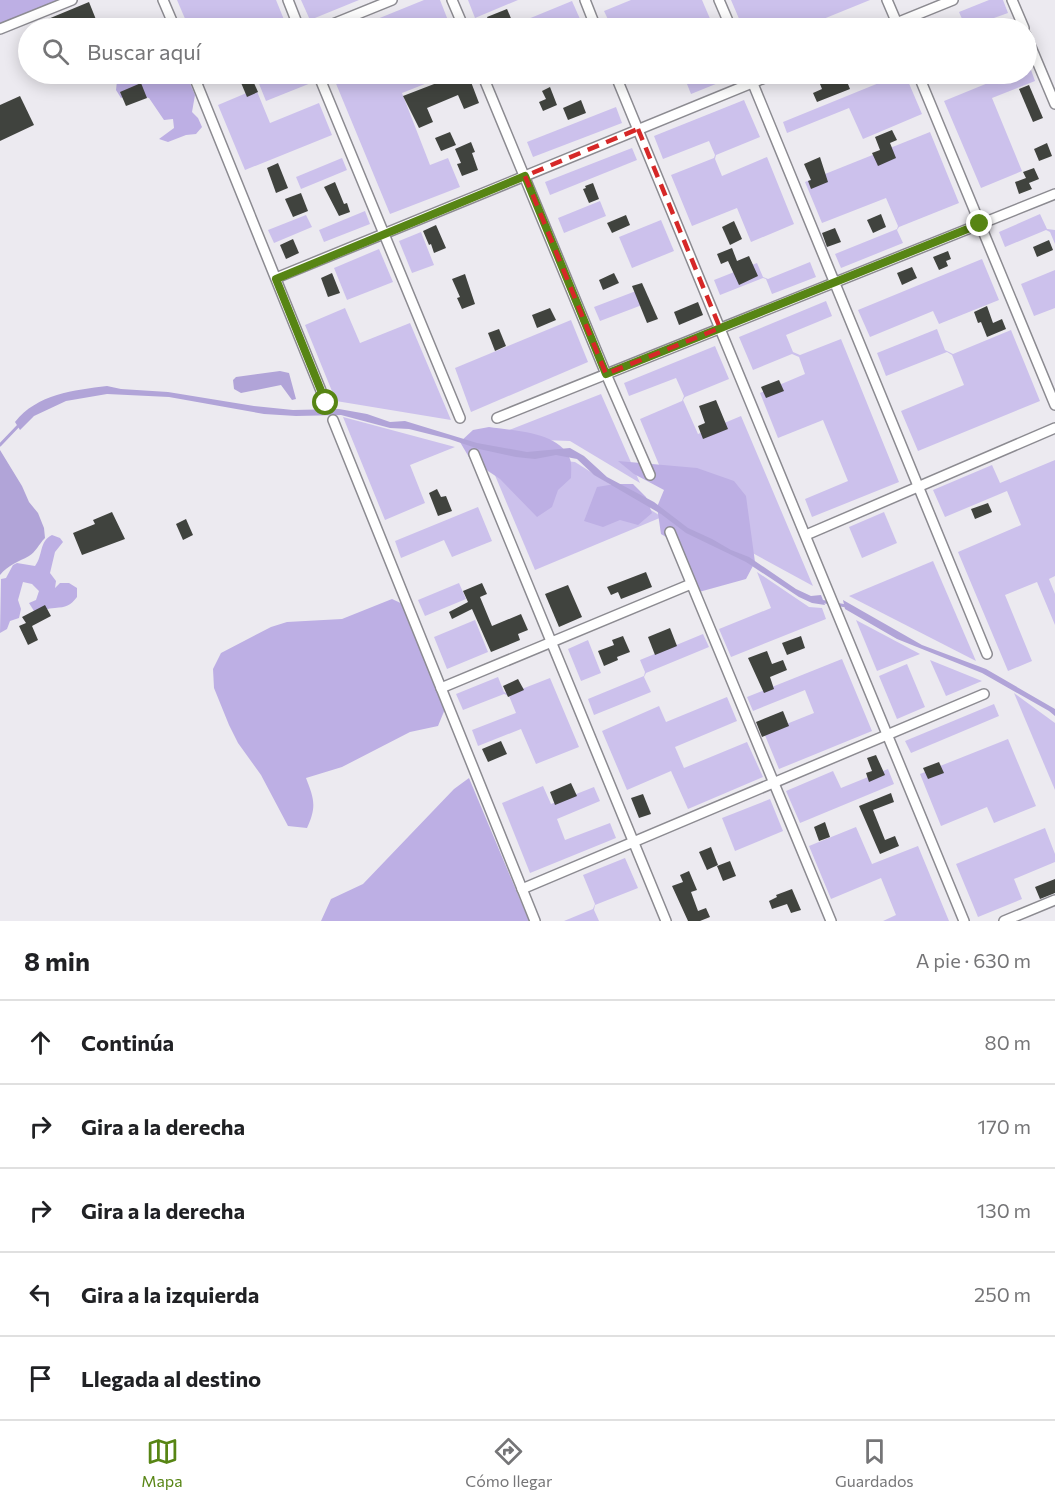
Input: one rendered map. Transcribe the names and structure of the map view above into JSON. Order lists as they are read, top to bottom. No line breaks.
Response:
{"page":{"search":"Buscar aquí","heading":["8 min","A pie · 630 m"],"list":[["Continúa","80 m"],["Gira a la derecha","170 m"],["Gira a la derecha","130 m"],["Gira a la izquierda","250 m"],"Llegada al destino"],"nav":["Mapa","Cómo llegar","Guardados"]}}
